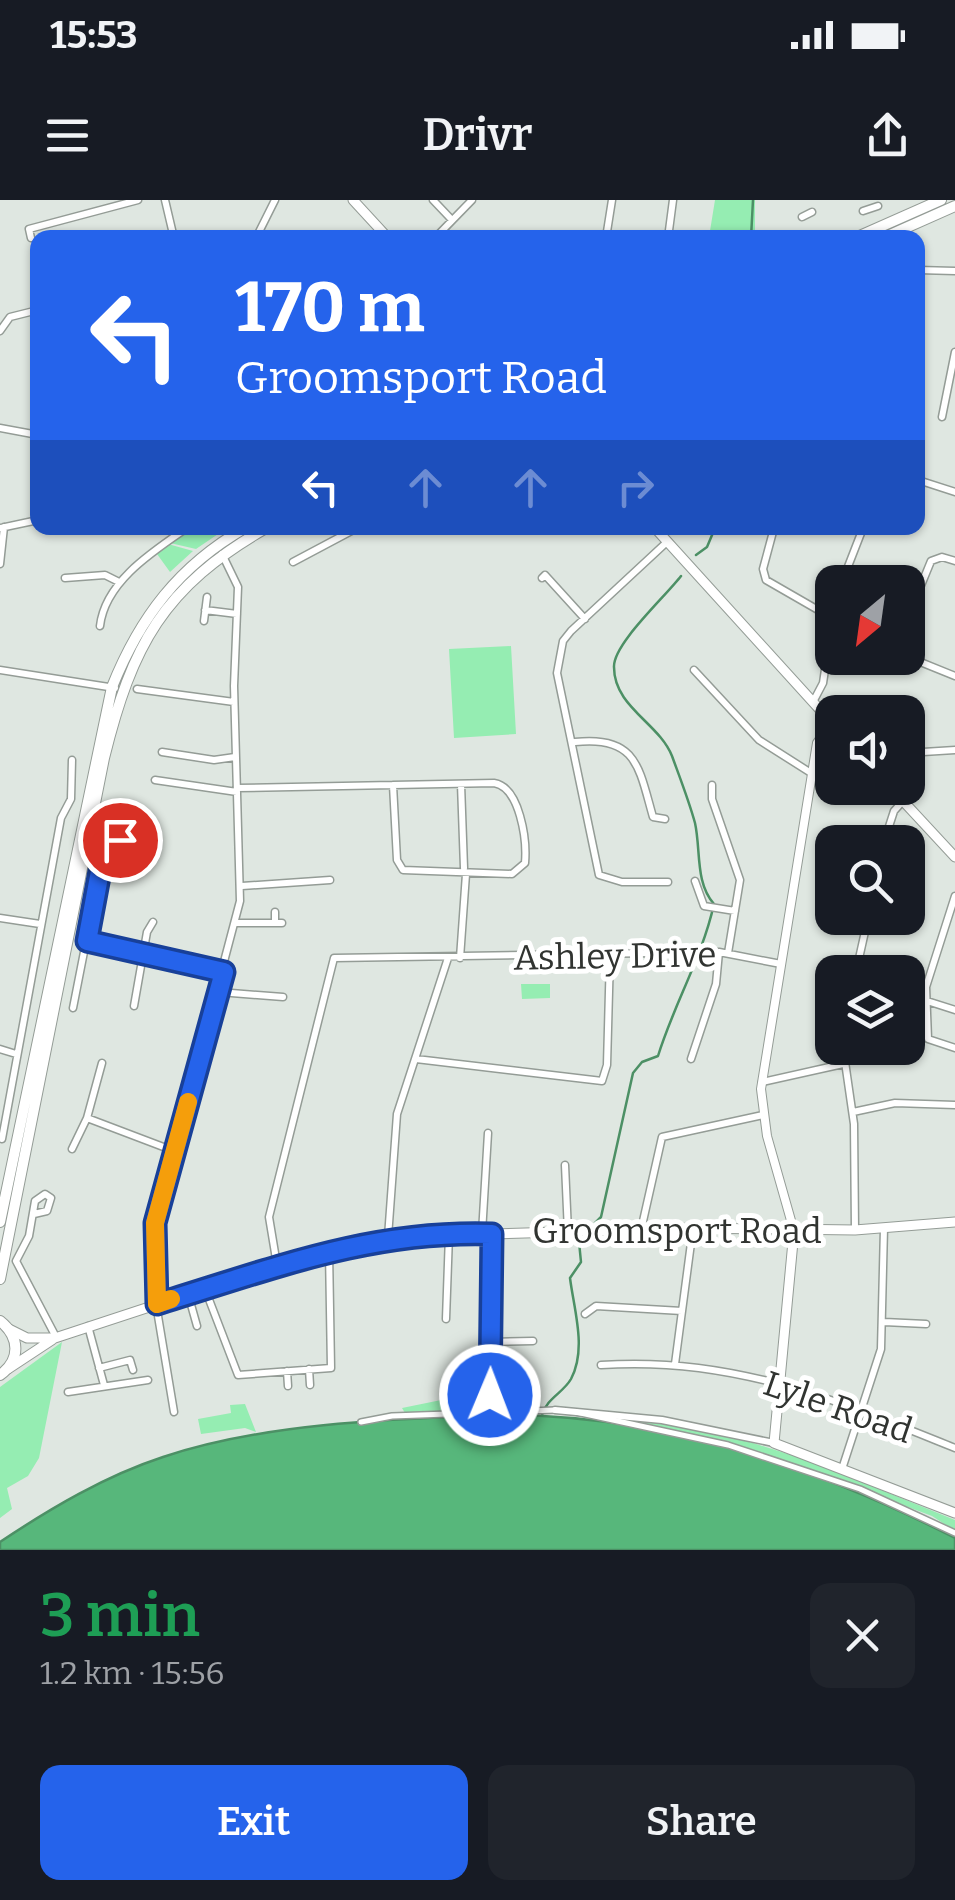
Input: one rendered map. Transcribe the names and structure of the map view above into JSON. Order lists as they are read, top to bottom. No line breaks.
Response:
{"streets":{"main road":["Groomsport Road"],"street":["Ashley Drive","Lyle Road"]},"crossings":[["Ashley Drive","Groomsport Road"]],"north":"bottom left","page":{"status":"15:53","header":"Drivr","turn":["170 m","Groomsport Road"],"heading":["3 min","1.2 km · 15:56"],"buttons":["Exit","Share"]}}
